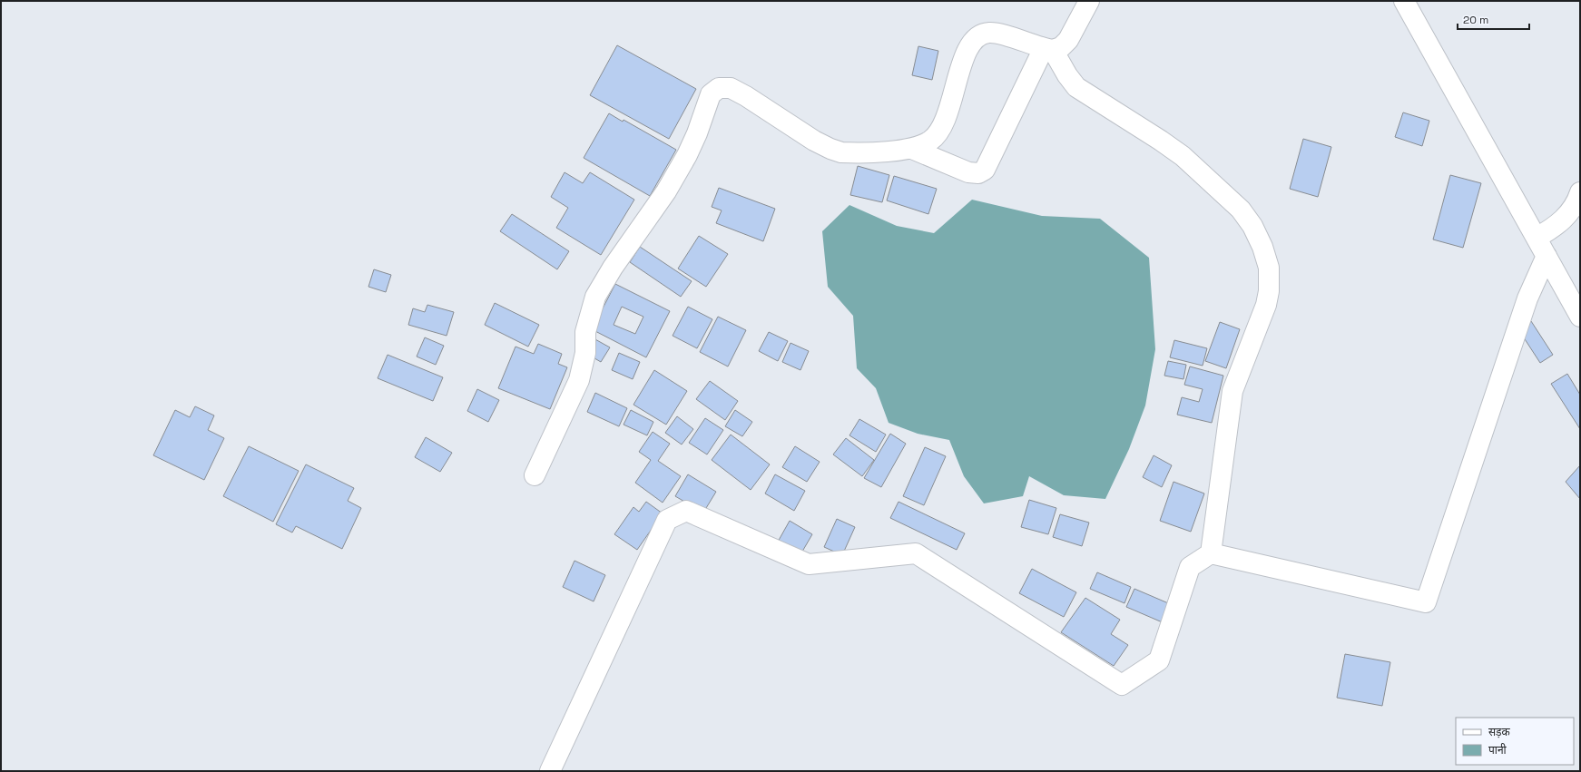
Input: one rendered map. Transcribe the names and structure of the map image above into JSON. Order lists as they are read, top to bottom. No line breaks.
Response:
{"legend":["सड़क","पानी"],"scale_bar":"20 m"}
